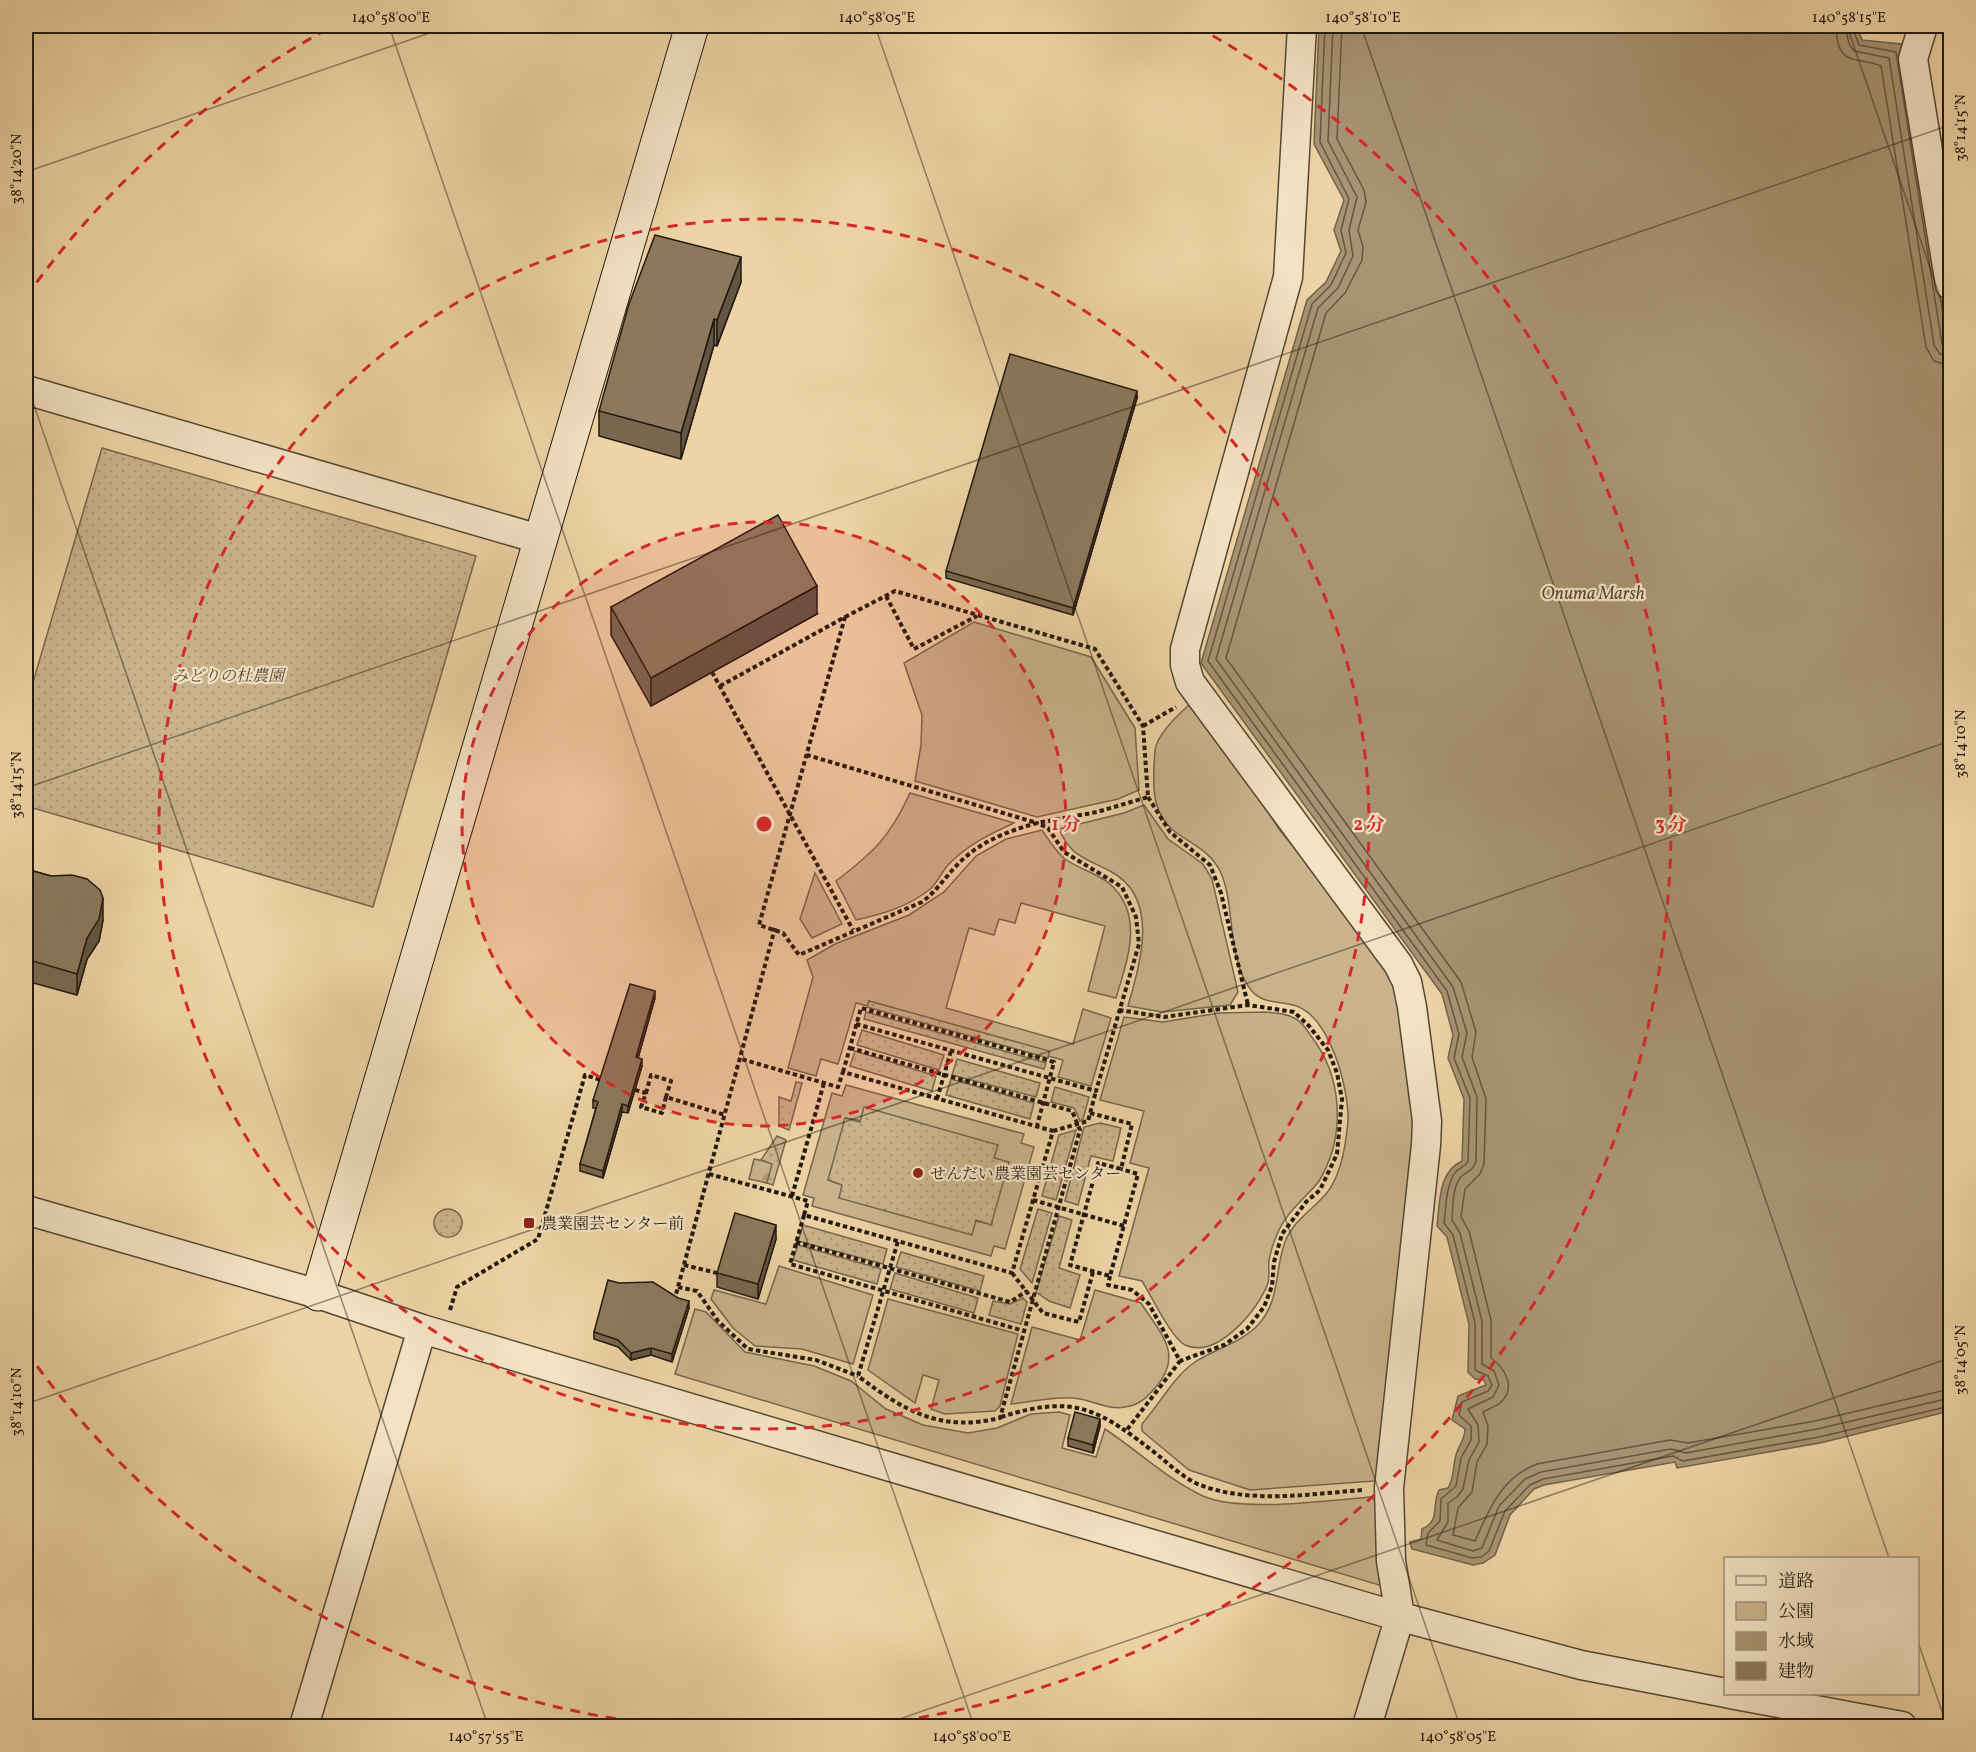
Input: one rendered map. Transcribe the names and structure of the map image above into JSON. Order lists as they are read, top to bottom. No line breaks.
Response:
{"water":["Onuma Marsh"],"parks":["みどりの杜農園"],"places":{"other":["せんだい農業園芸センター"],"transit":["農業園芸センター前"]},"legend":["道路","公園","水域","建物"],"coordinates":["140°58'00\"E","140°58'05\"E","140°58'10\"E","140°58'15\"E","38°14'15\"N","38°14'20\"N","38°14'10\"N","38°14'05\"N","140°57'55\"E"],"rings":["1 分","2 分","3 分"]}
